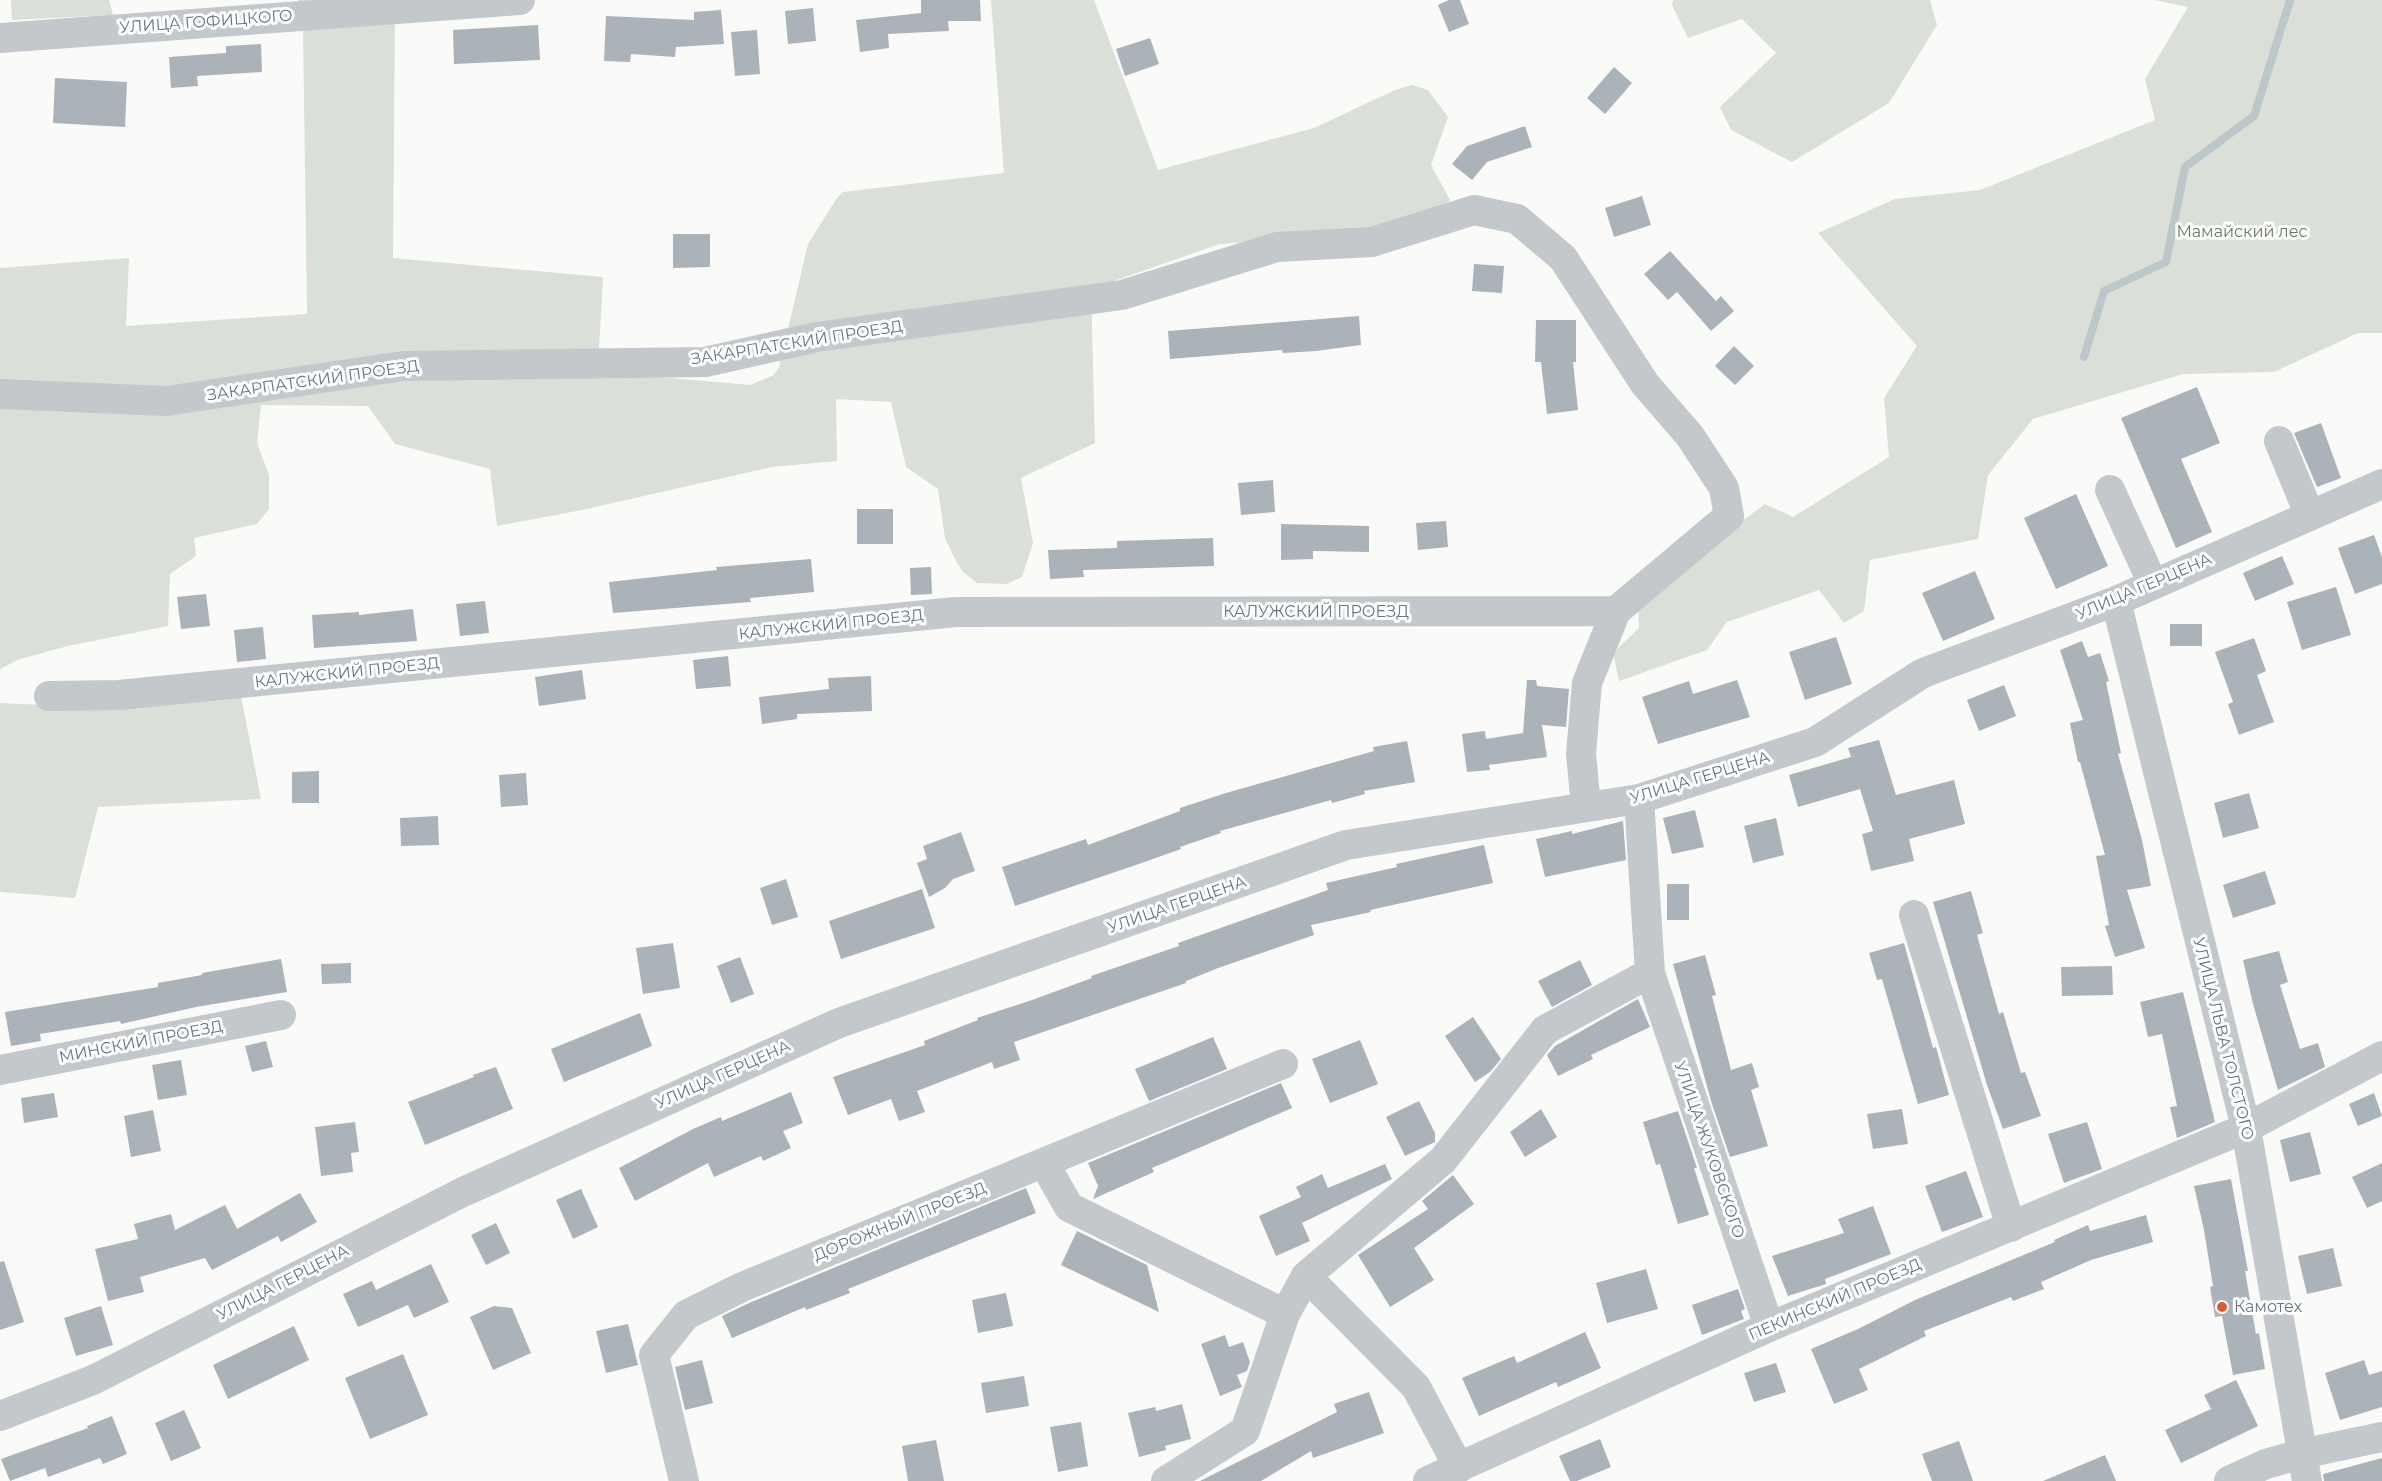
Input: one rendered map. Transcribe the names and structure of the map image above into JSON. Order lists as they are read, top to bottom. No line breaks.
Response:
{"streets":{"street":["УЛИЦА ГОФИЦКОГО","ЗАКАРПАТСКИЙ ПРОЕЗД","УЛИЦА ГЕРЦЕНА","КАЛУЖСКИЙ ПРОЕЗД","УЛИЦА ЛЬВА ТОЛСТОГО","МИНСКИЙ ПРОЕЗД","УЛИЦА ЖУКОВСКОГО","ДОРОЖНЫЙ ПРОЕЗД","ПЕКИНСКИЙ ПРОЕЗД"]},"crossings":[["ЗАКАРПАТСКИЙ ПРОЕЗД","КАЛУЖСКИЙ ПРОЕЗД"],["УЛИЦА ГЕРЦЕНА","УЛИЦА ЛЬВА ТОЛСТОГО"],["УЛИЦА ГЕРЦЕНА","УЛИЦА ЖУКОВСКОГО"],["УЛИЦА ЛЬВА ТОЛСТОГО","ПЕКИНСКИЙ ПРОЕЗД"],["УЛИЦА ЖУКОВСКОГО","ПЕКИНСКИЙ ПРОЕЗД"]],"parks":["Мамайский лес"],"places":["Камотех"]}
